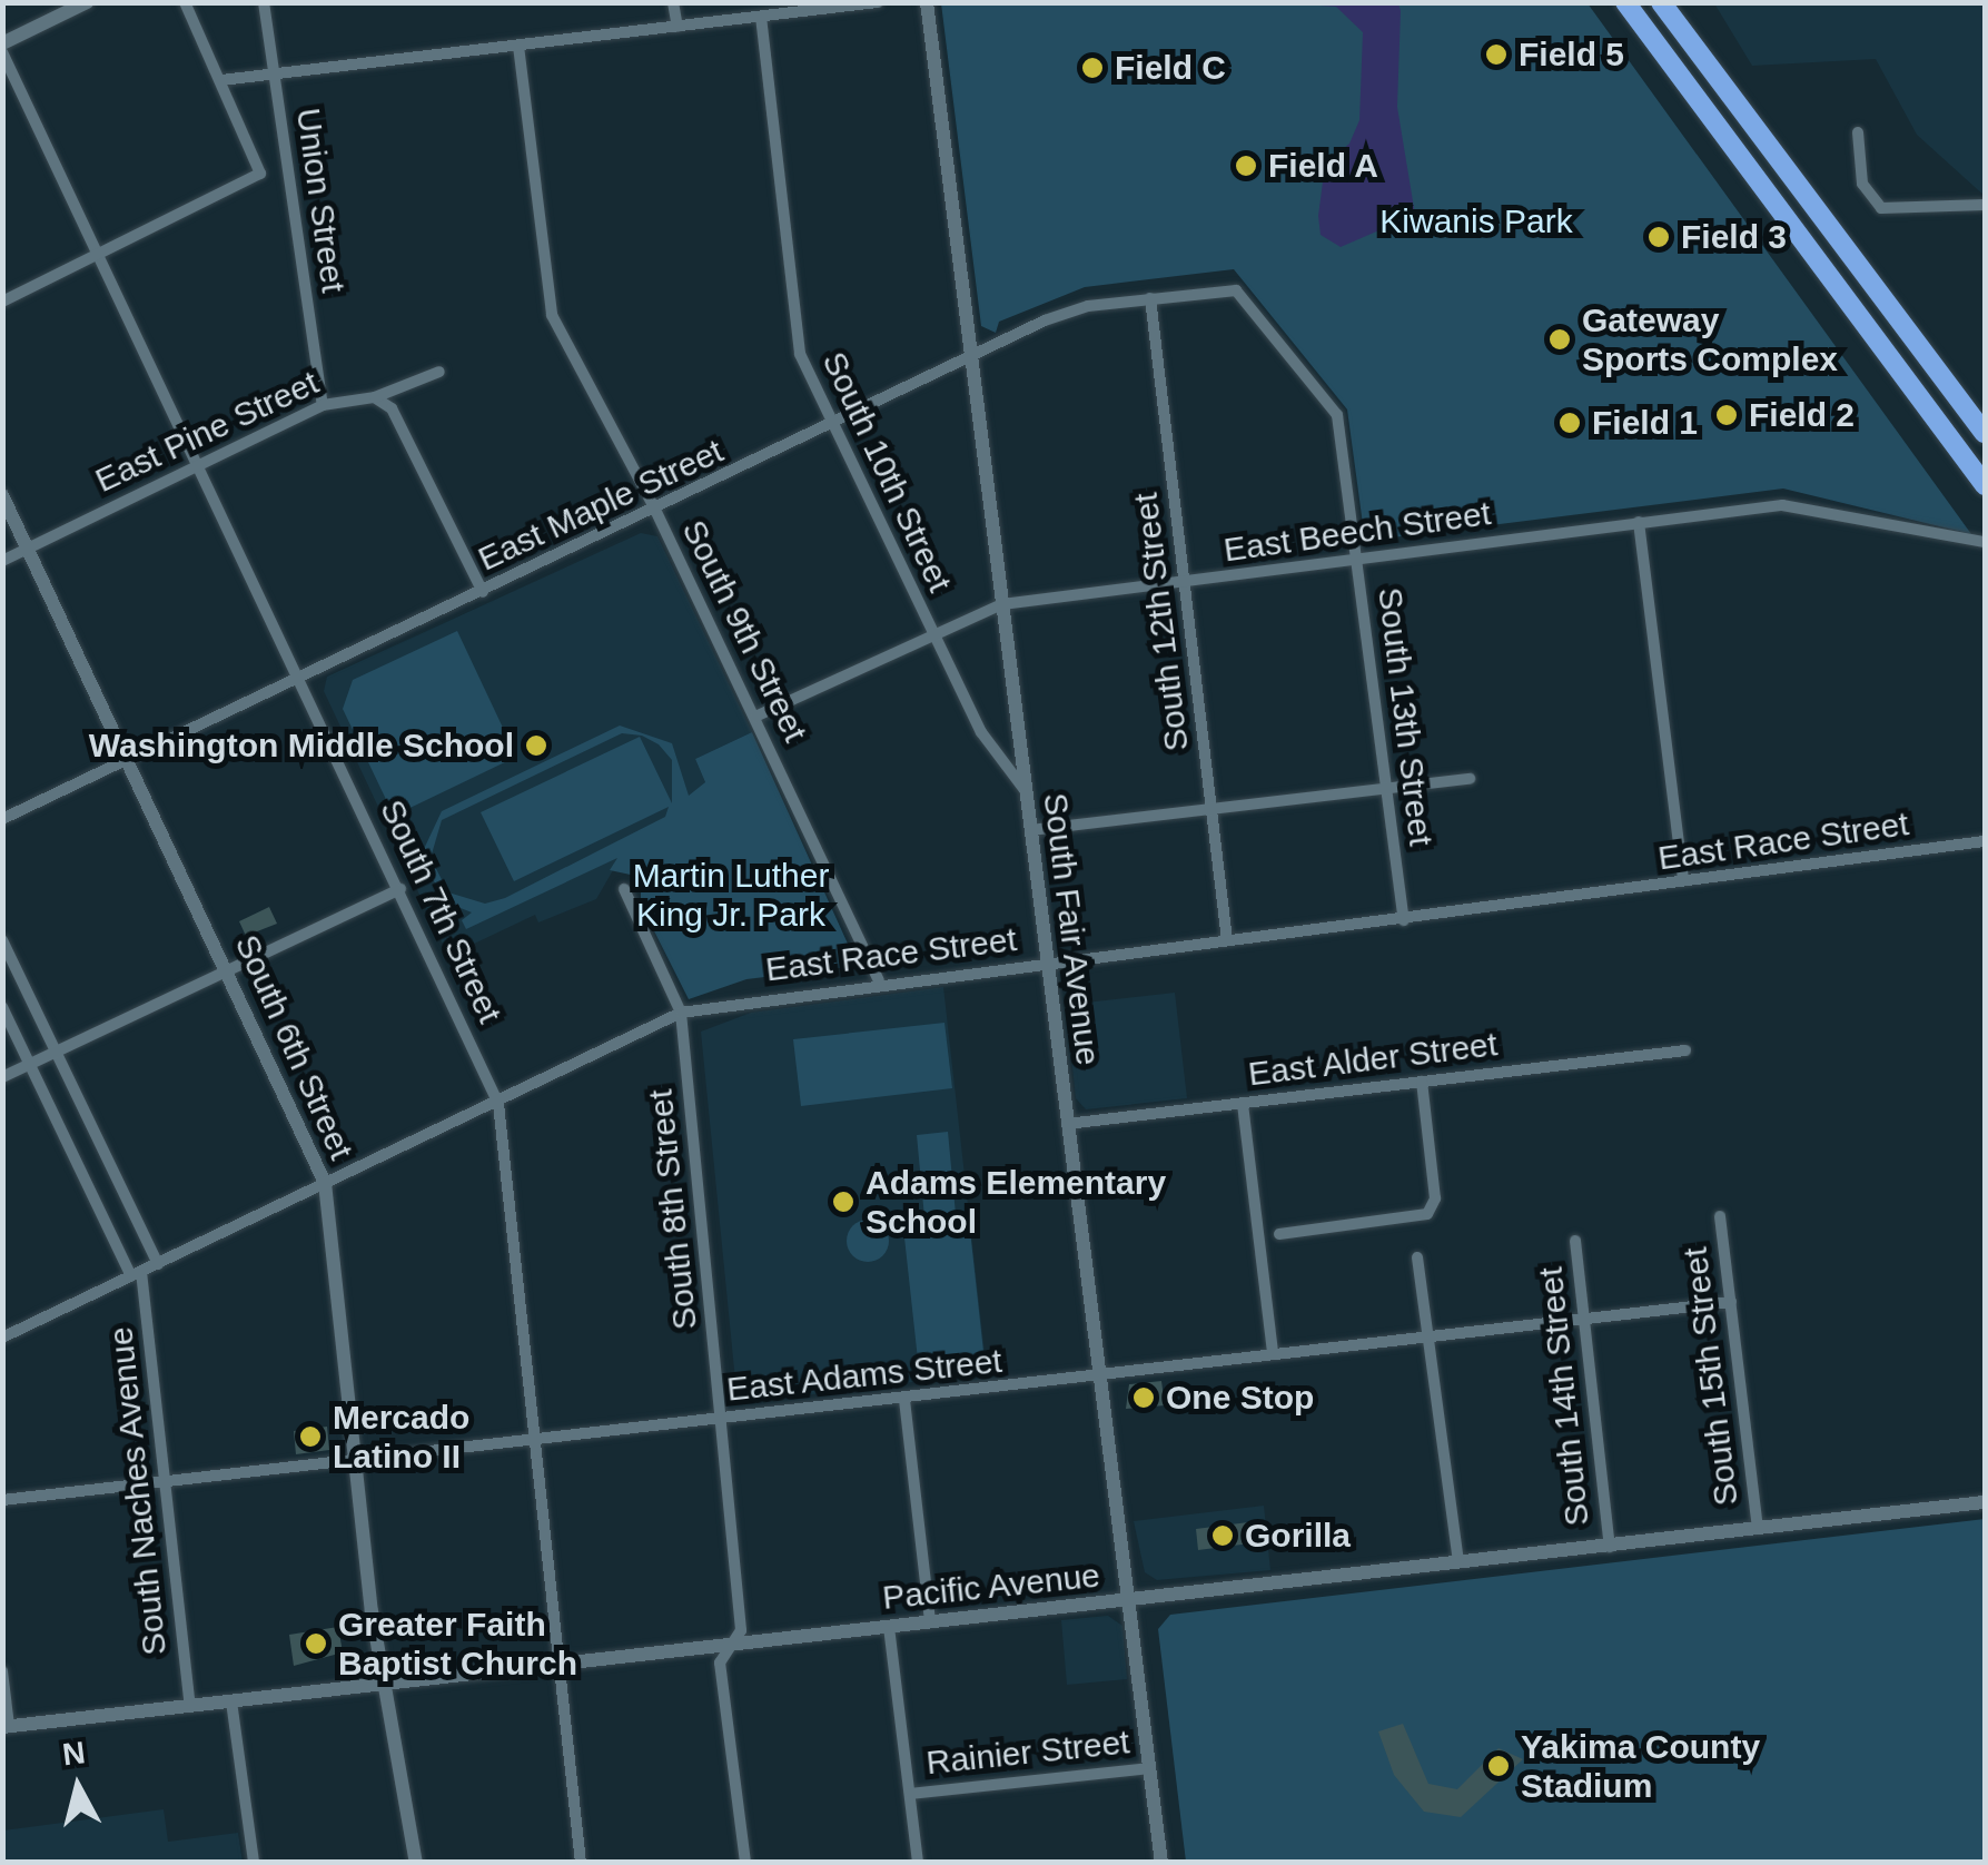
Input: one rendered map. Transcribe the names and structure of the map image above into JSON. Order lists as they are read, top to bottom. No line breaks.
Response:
{"streets":{"street":["Union Street","East Pine Street","South 10th Street","East Maple Street","East Beech Street","South 12th Street","South 9th Street","South 13th Street","East Race Street","South 7th Street","South Fair Avenue","South 6th Street","East Alder Street","South 8th Street","East Adams Street","South 15th Street","South 14th Street","South Naches Avenue","Pacific Avenue","Rainier Street"]},"crossings":[["Union Street","East Pine Street"],["East Pine Street","South 7th Street"],["East Pine Street","South 6th Street"],["South 10th Street","East Maple Street"],["South 10th Street","East Beech Street"],["South 10th Street","South Fair Avenue"],["East Maple Street","South 12th Street"],["East Maple Street","South 9th Street"],["East Maple Street","South 13th Street"],["East Maple Street","South 7th Street"],["East Maple Street","South Fair Avenue"],["East Maple Street","South 6th Street"],["East Beech Street","South 12th Street"],["East Beech Street","South 9th Street"],["East Beech Street","South 13th Street"],["East Beech Street","South Fair Avenue"],["South 12th Street","East Race Street"],["South 9th Street","East Race Street"],["South 13th Street","East Race Street"],["East Race Street","South 7th Street"],["East Race Street","South Fair Avenue"],["East Race Street","South 6th Street"],["East Race Street","South 8th Street"],["East Race Street","South Naches Avenue"],["South 7th Street","East Adams Street"],["South 7th Street","Pacific Avenue"],["South Fair Avenue","East Alder Street"],["South Fair Avenue","East Adams Street"],["South Fair Avenue","Pacific Avenue"],["South Fair Avenue","Rainier Street"],["South 6th Street","East Adams Street"],["South 6th Street","Pacific Avenue"],["South 8th Street","East Adams Street"],["South 8th Street","Pacific Avenue"],["East Adams Street","South 15th Street"],["East Adams Street","South 14th Street"],["East Adams Street","South Naches Avenue"],["South 15th Street","Pacific Avenue"],["South 14th Street","Pacific Avenue"],["South Naches Avenue","Pacific Avenue"]],"parks":["Kiwanis Park","Martin Luther King Jr. Park"],"places":["Field 5","Field C","Field A","Field 3","Gateway Sports Complex","Field 2","Field 1","Washington Middle School","Adams Elementary School","One Stop","Mercado Latino II","Gorilla","Greater Faith Baptist Church","Yakima County Stadium"],"north":"top"}
